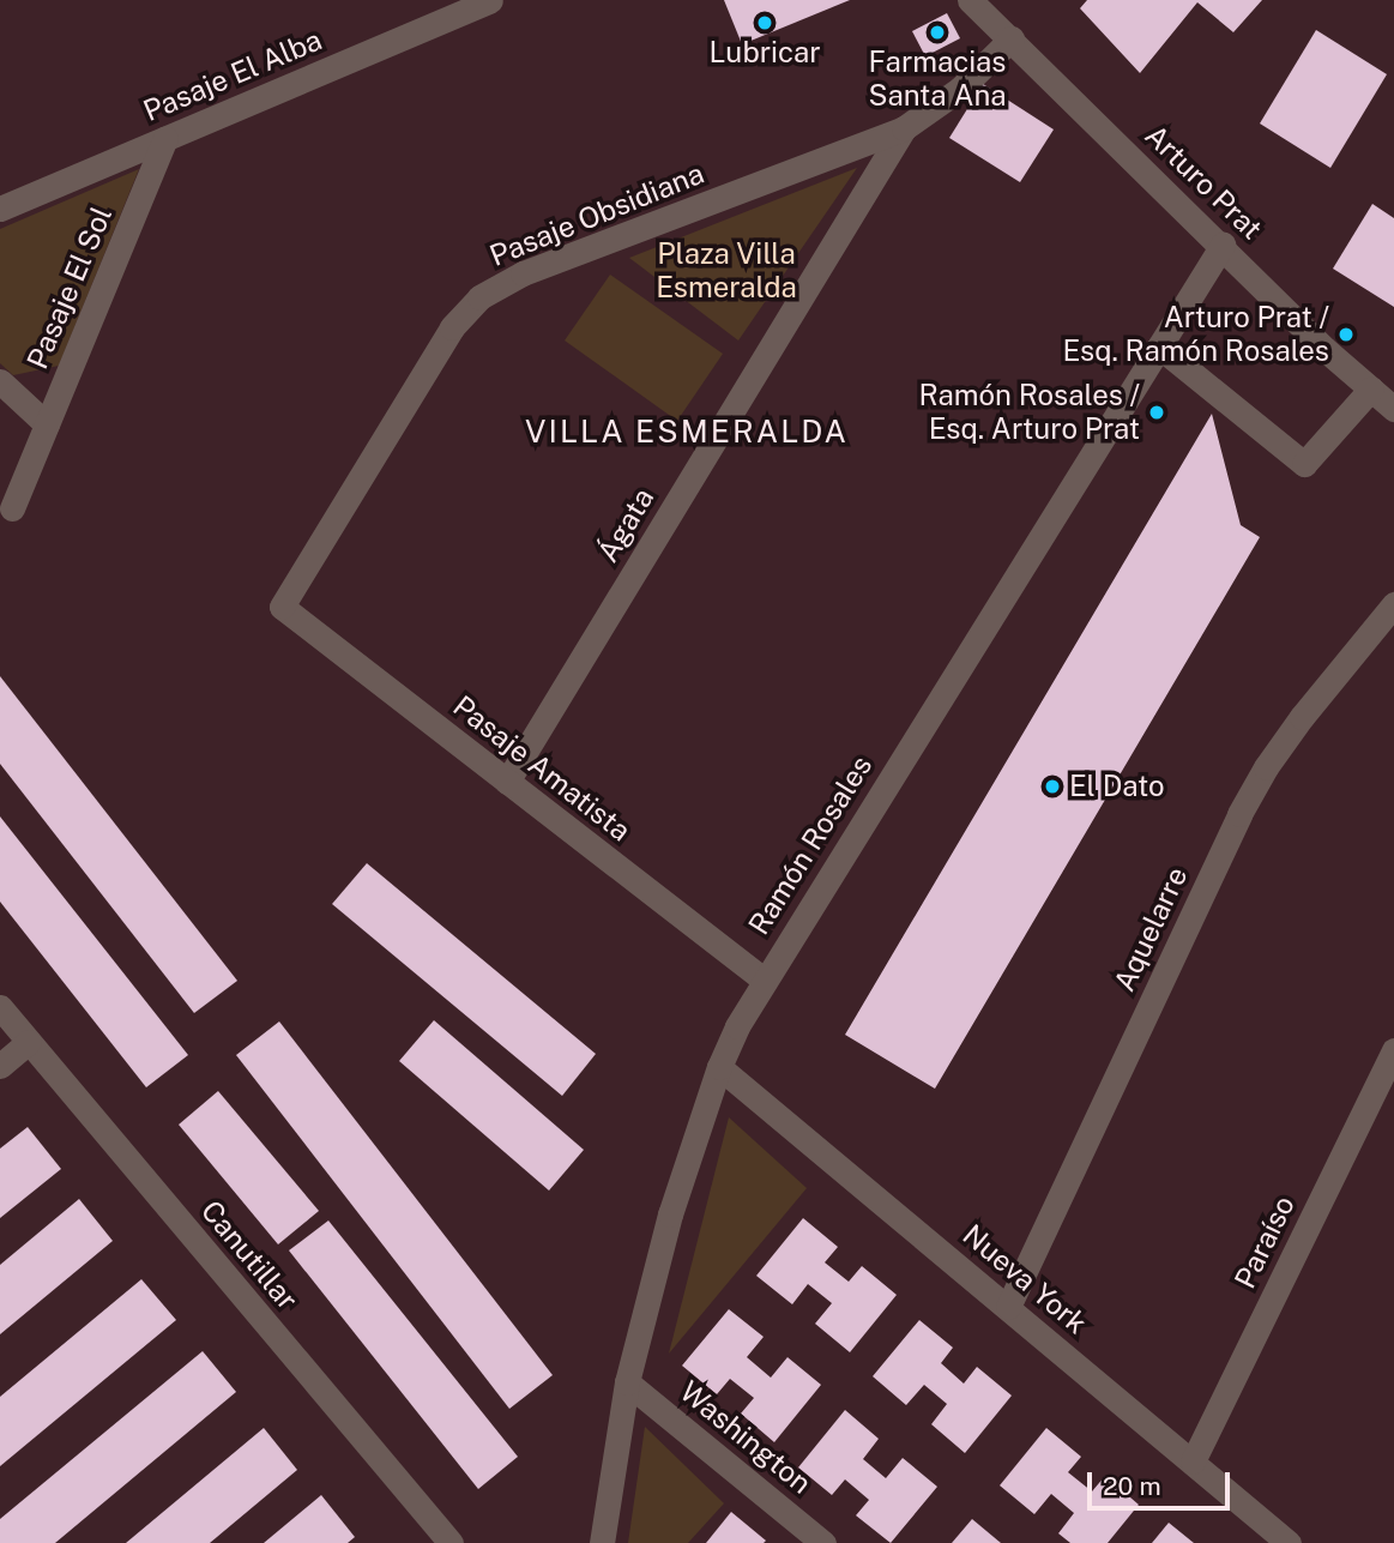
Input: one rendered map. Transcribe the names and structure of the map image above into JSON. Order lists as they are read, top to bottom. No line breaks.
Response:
{"streets":{"street":["Pasaje El Alba","Arturo Prat","Pasaje Obsidiana","Pasaje El Sol","Ágata","Pasaje Amatista","Ramón Rosales","Aquelarre","Paraíso","Canutillar","Nueva York","Washington"]},"crossings":[["Pasaje El Alba","Pasaje El Sol"],["Arturo Prat","Pasaje Obsidiana"],["Arturo Prat","Ramón Rosales"],["Pasaje Obsidiana","Ágata"],["Pasaje Obsidiana","Pasaje Amatista"],["Ágata","Pasaje Amatista"],["Pasaje Amatista","Ramón Rosales"],["Ramón Rosales","Nueva York"],["Ramón Rosales","Washington"],["Aquelarre","Nueva York"],["Paraíso","Nueva York"]],"districts":["VILLA ESMERALDA"],"parks":["Plaza Villa Esmeralda"],"places":["Lubricar","Farmacias Santa Ana","Arturo Prat / Esq. Ramón Rosales","Ramón Rosales / Esq. Arturo Prat","El Dato"],"scale_bar":"20 m"}
